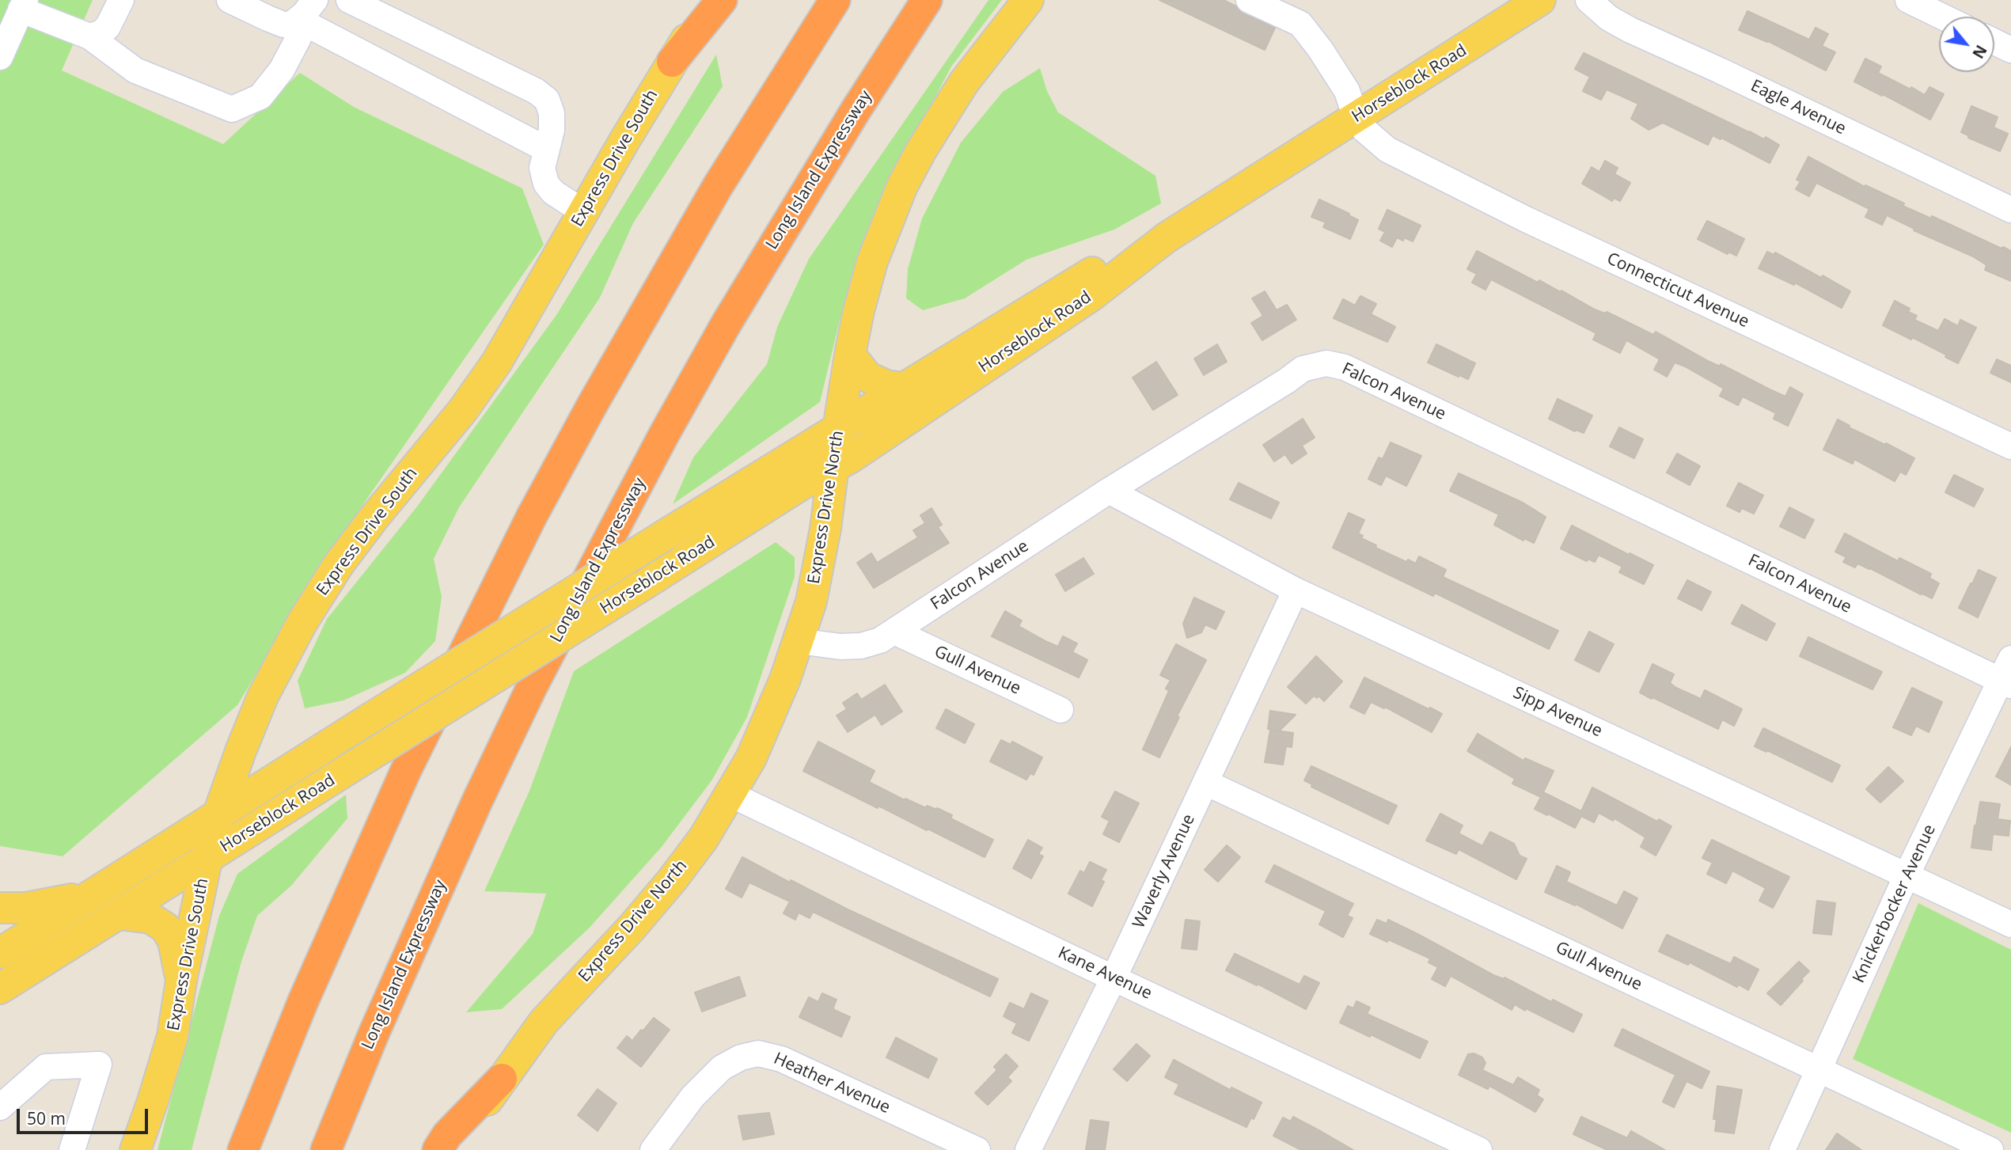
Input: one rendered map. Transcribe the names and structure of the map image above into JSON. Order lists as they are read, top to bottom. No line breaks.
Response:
{"streets":{"highway":["Long Island Expressway"],"main road":["Horseblock Road","Express Drive South","Express Drive North"],"street":["Eagle Avenue","Connecticut Avenue","Falcon Avenue","Gull Avenue","Sipp Avenue","Waverly Avenue","Knickerbocker Avenue","Kane Avenue","Heather Avenue"]},"crossings":[["Horseblock Road","Express Drive South"],["Horseblock Road","Connecticut Avenue"],["Horseblock Road","Express Drive North"],["Falcon Avenue","Express Drive North"],["Falcon Avenue","Gull Avenue"],["Falcon Avenue","Sipp Avenue"],["Falcon Avenue","Knickerbocker Avenue"],["Express Drive North","Kane Avenue"],["Gull Avenue","Waverly Avenue"],["Gull Avenue","Knickerbocker Avenue"],["Sipp Avenue","Waverly Avenue"],["Sipp Avenue","Knickerbocker Avenue"],["Waverly Avenue","Kane Avenue"]],"scale_bar":"50 m","north":"bottom right"}
